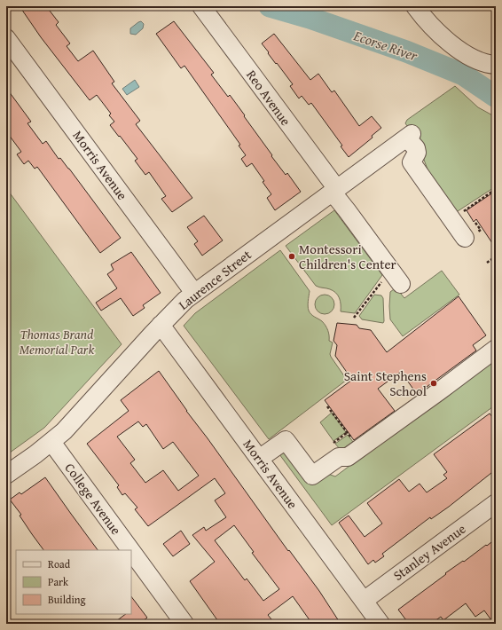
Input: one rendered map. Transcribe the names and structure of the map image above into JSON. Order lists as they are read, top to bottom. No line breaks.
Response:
{"streets":{"street":["Reo Avenue","Morris Avenue","Laurence Street","College Avenue","Stanley Avenue"]},"crossings":[["Reo Avenue","Laurence Street"],["Morris Avenue","Laurence Street"],["Morris Avenue","Stanley Avenue"],["Laurence Street","College Avenue"]],"water":["Ecorse River"],"parks":["Thomas Brand Memorial Park"],"places":["Montessori Children's Center","Saint Stephens School"],"legend":["Road","Park","Building"]}
